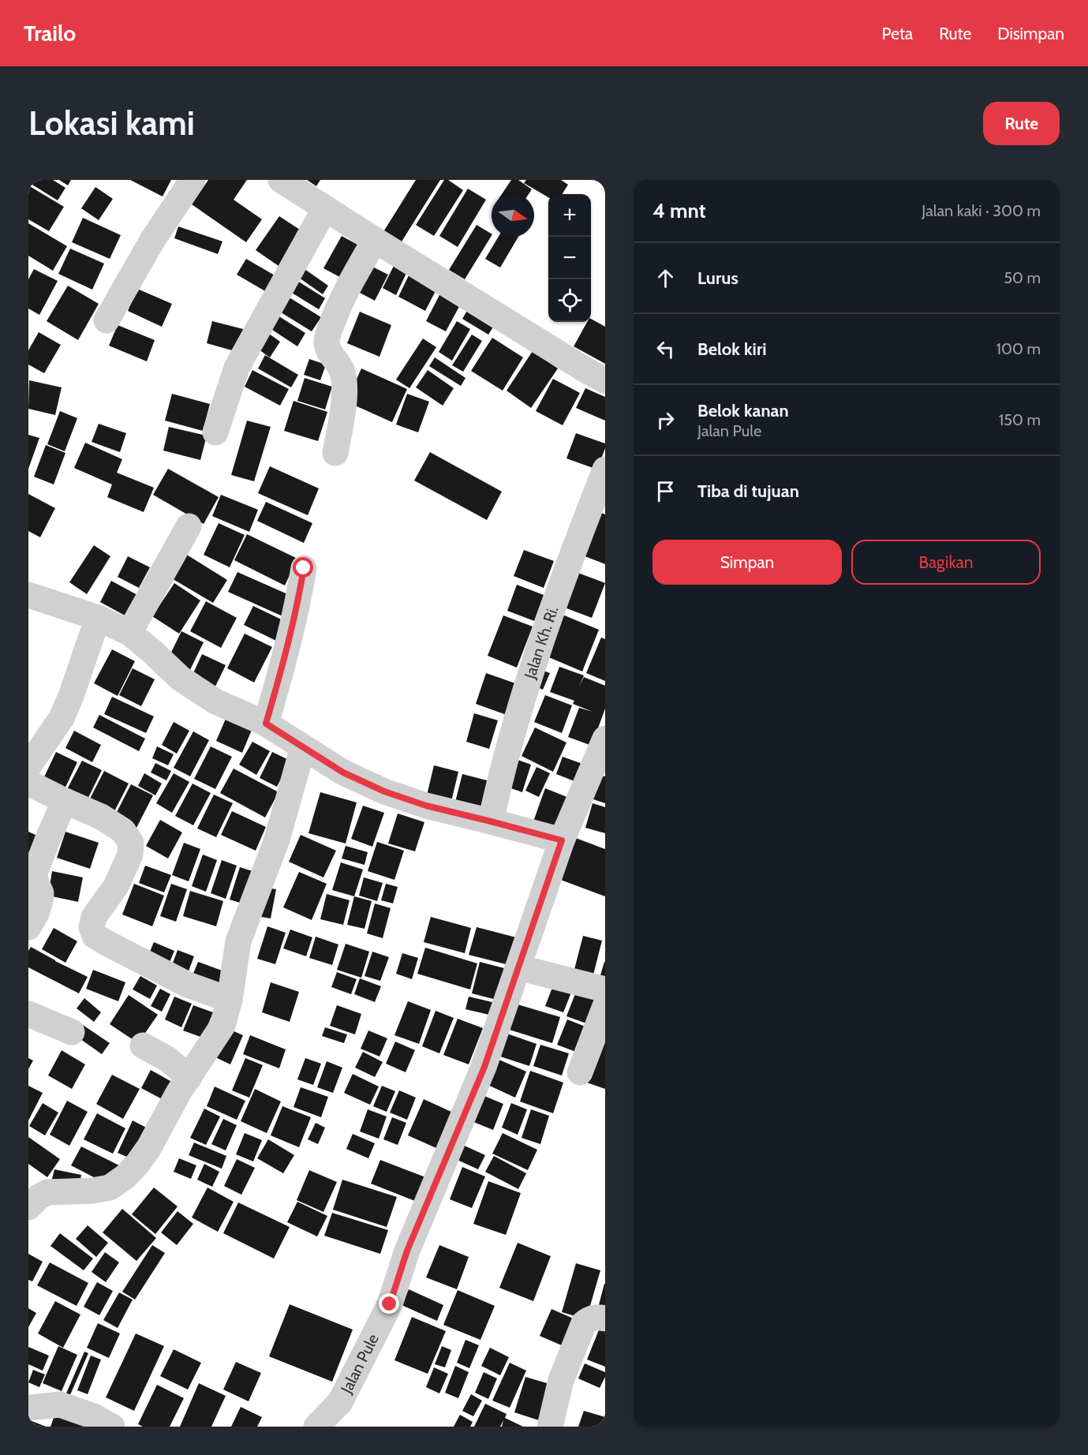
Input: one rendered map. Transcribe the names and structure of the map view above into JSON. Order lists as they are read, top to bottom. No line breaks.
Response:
{"streets":{"street":["Jalan Kh. Ri.","Jalan Pule"]},"north":"right","page":{"header":"Trailo","nav":["Peta","Rute","Disimpan"],"buttons":["Rute",["Simpan","Bagikan"]],"title":"Lokasi kami","heading":["4 mnt","Jalan kaki · 300 m"],"map_buttons":["+","−"],"list":[["Lurus","50 m"],["Belok kiri","100 m"],["Belok kanan","Jalan Pule","150 m"],"Tiba di tujuan"]}}
